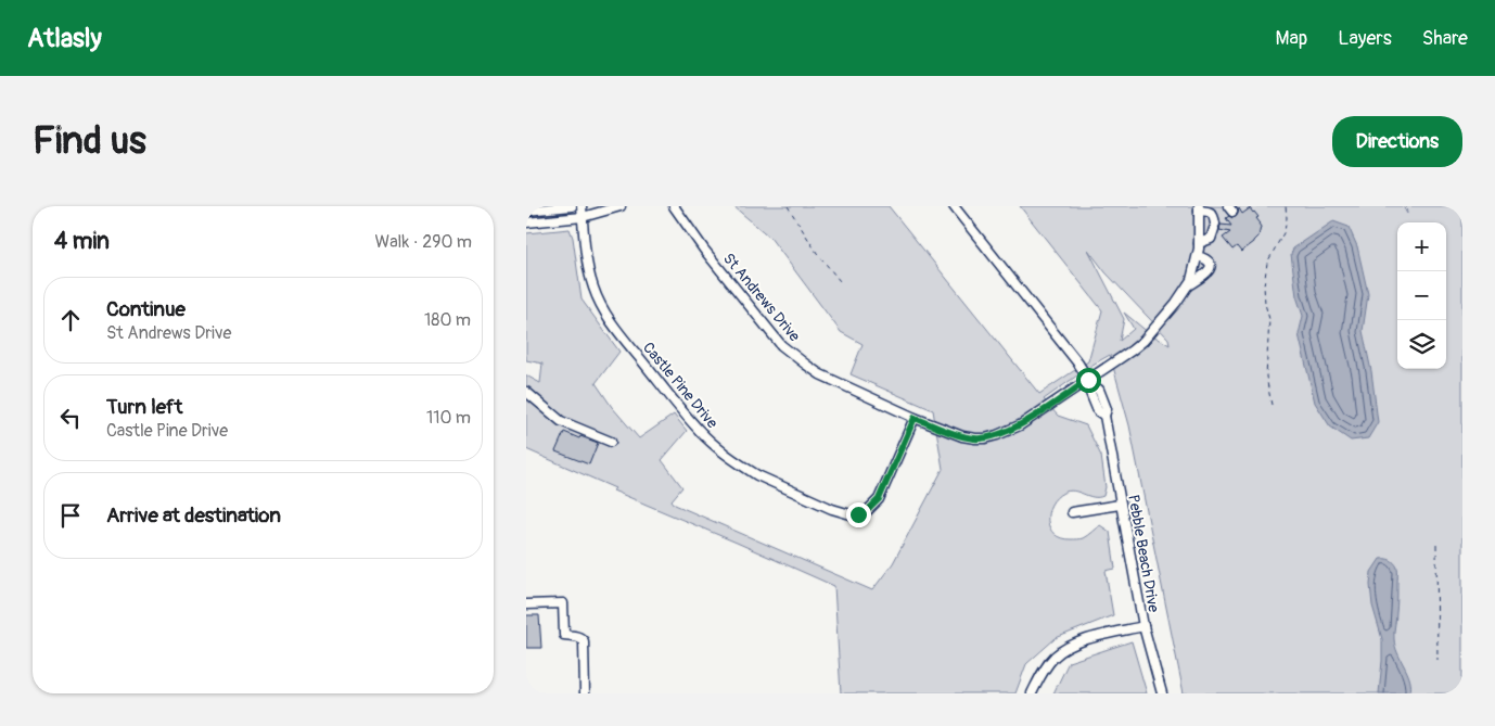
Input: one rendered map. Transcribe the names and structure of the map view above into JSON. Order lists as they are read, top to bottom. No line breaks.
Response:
{"streets":{"street":["St Andrews Drive","Castle Pine Drive","Pebble Beach Drive"]},"crossings":[["St Andrews Drive","Castle Pine Drive"],["St Andrews Drive","Pebble Beach Drive"]],"page":{"header":"Atlasly","nav":["Map","Layers","Share"],"buttons":"Directions","title":"Find us","heading":["4 min","Walk · 290 m"],"map_buttons":["+","−"],"list":[["Continue","St Andrews Drive","180 m"],["Turn left","Castle Pine Drive","110 m"],"Arrive at destination"]}}
